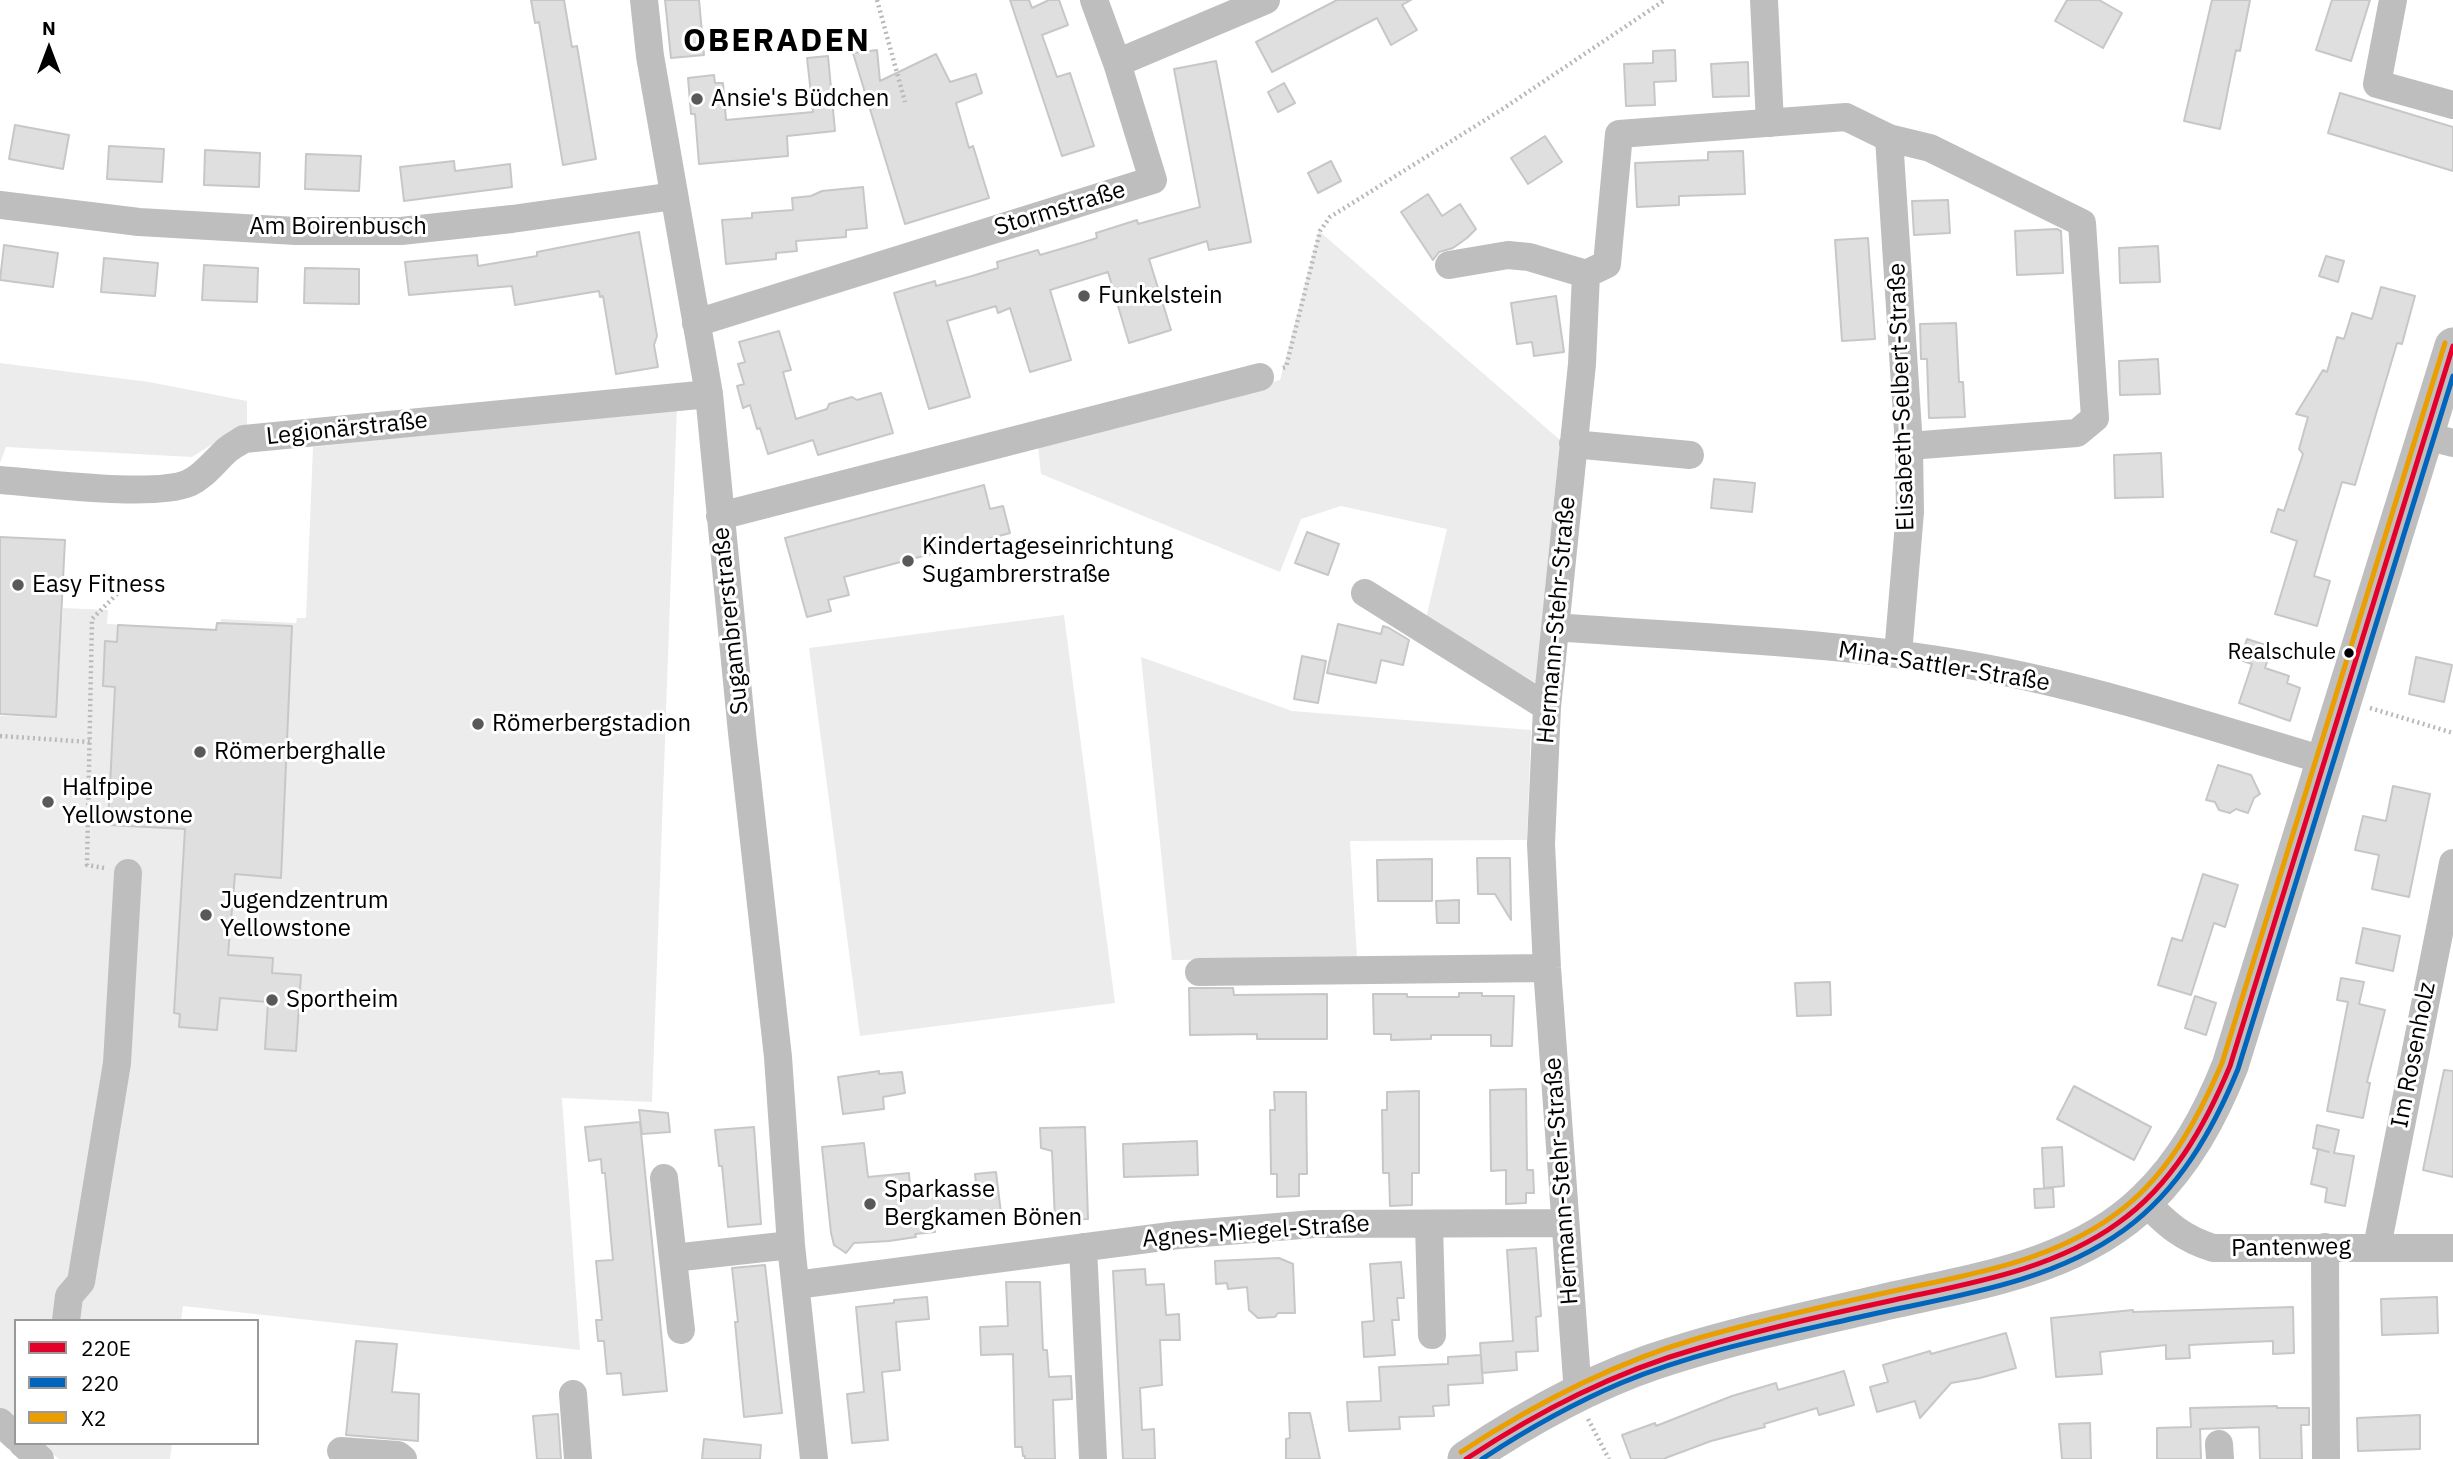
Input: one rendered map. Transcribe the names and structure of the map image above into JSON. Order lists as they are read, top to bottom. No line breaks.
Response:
{"streets":{"street":["Stormstraße","Am Boirenbusch","Elisabeth-Selbert-Straße","Legionärstraße","Hermann-Stehr-Straße","Sugambrerstraße","Mina-Sattler-Straße","Im Rosenholz","Agnes-Miegel-Straße","Pantenweg"]},"crossings":[["Stormstraße","Sugambrerstraße"],["Am Boirenbusch","Sugambrerstraße"],["Elisabeth-Selbert-Straße","Mina-Sattler-Straße"],["Legionärstraße","Sugambrerstraße"],["Hermann-Stehr-Straße","Mina-Sattler-Straße"],["Hermann-Stehr-Straße","Agnes-Miegel-Straße"],["Sugambrerstraße","Agnes-Miegel-Straße"],["Im Rosenholz","Pantenweg"]],"districts":["OBERADEN"],"places":["Ansie's Büdchen","Funkelstein","Kindertageseinrichtung Sugambrerstraße","Easy Fitness","Realschule","Römerbergstadion","Römerberghalle","Halfpipe Yellowstone","Jugendzentrum Yellowstone","Sportheim","Sparkasse Bergkamen Bönen"],"lines":["transit line X2","transit line 220E","transit line 220"],"legend":["220E","220","X2"],"north":"top"}
